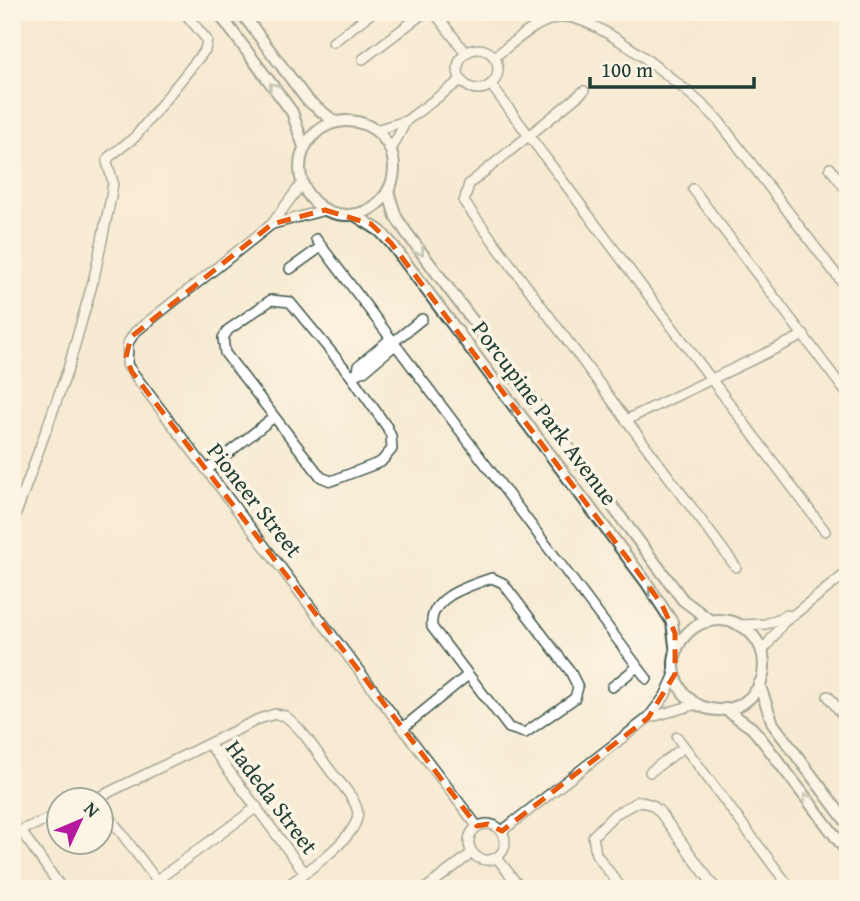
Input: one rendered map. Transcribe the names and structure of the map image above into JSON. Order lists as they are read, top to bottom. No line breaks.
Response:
{"streets":{"street":["Porcupine Park Avenue","Pioneer Street","Hadeda Street"]},"scale_bar":"100 m","north":"top right"}
